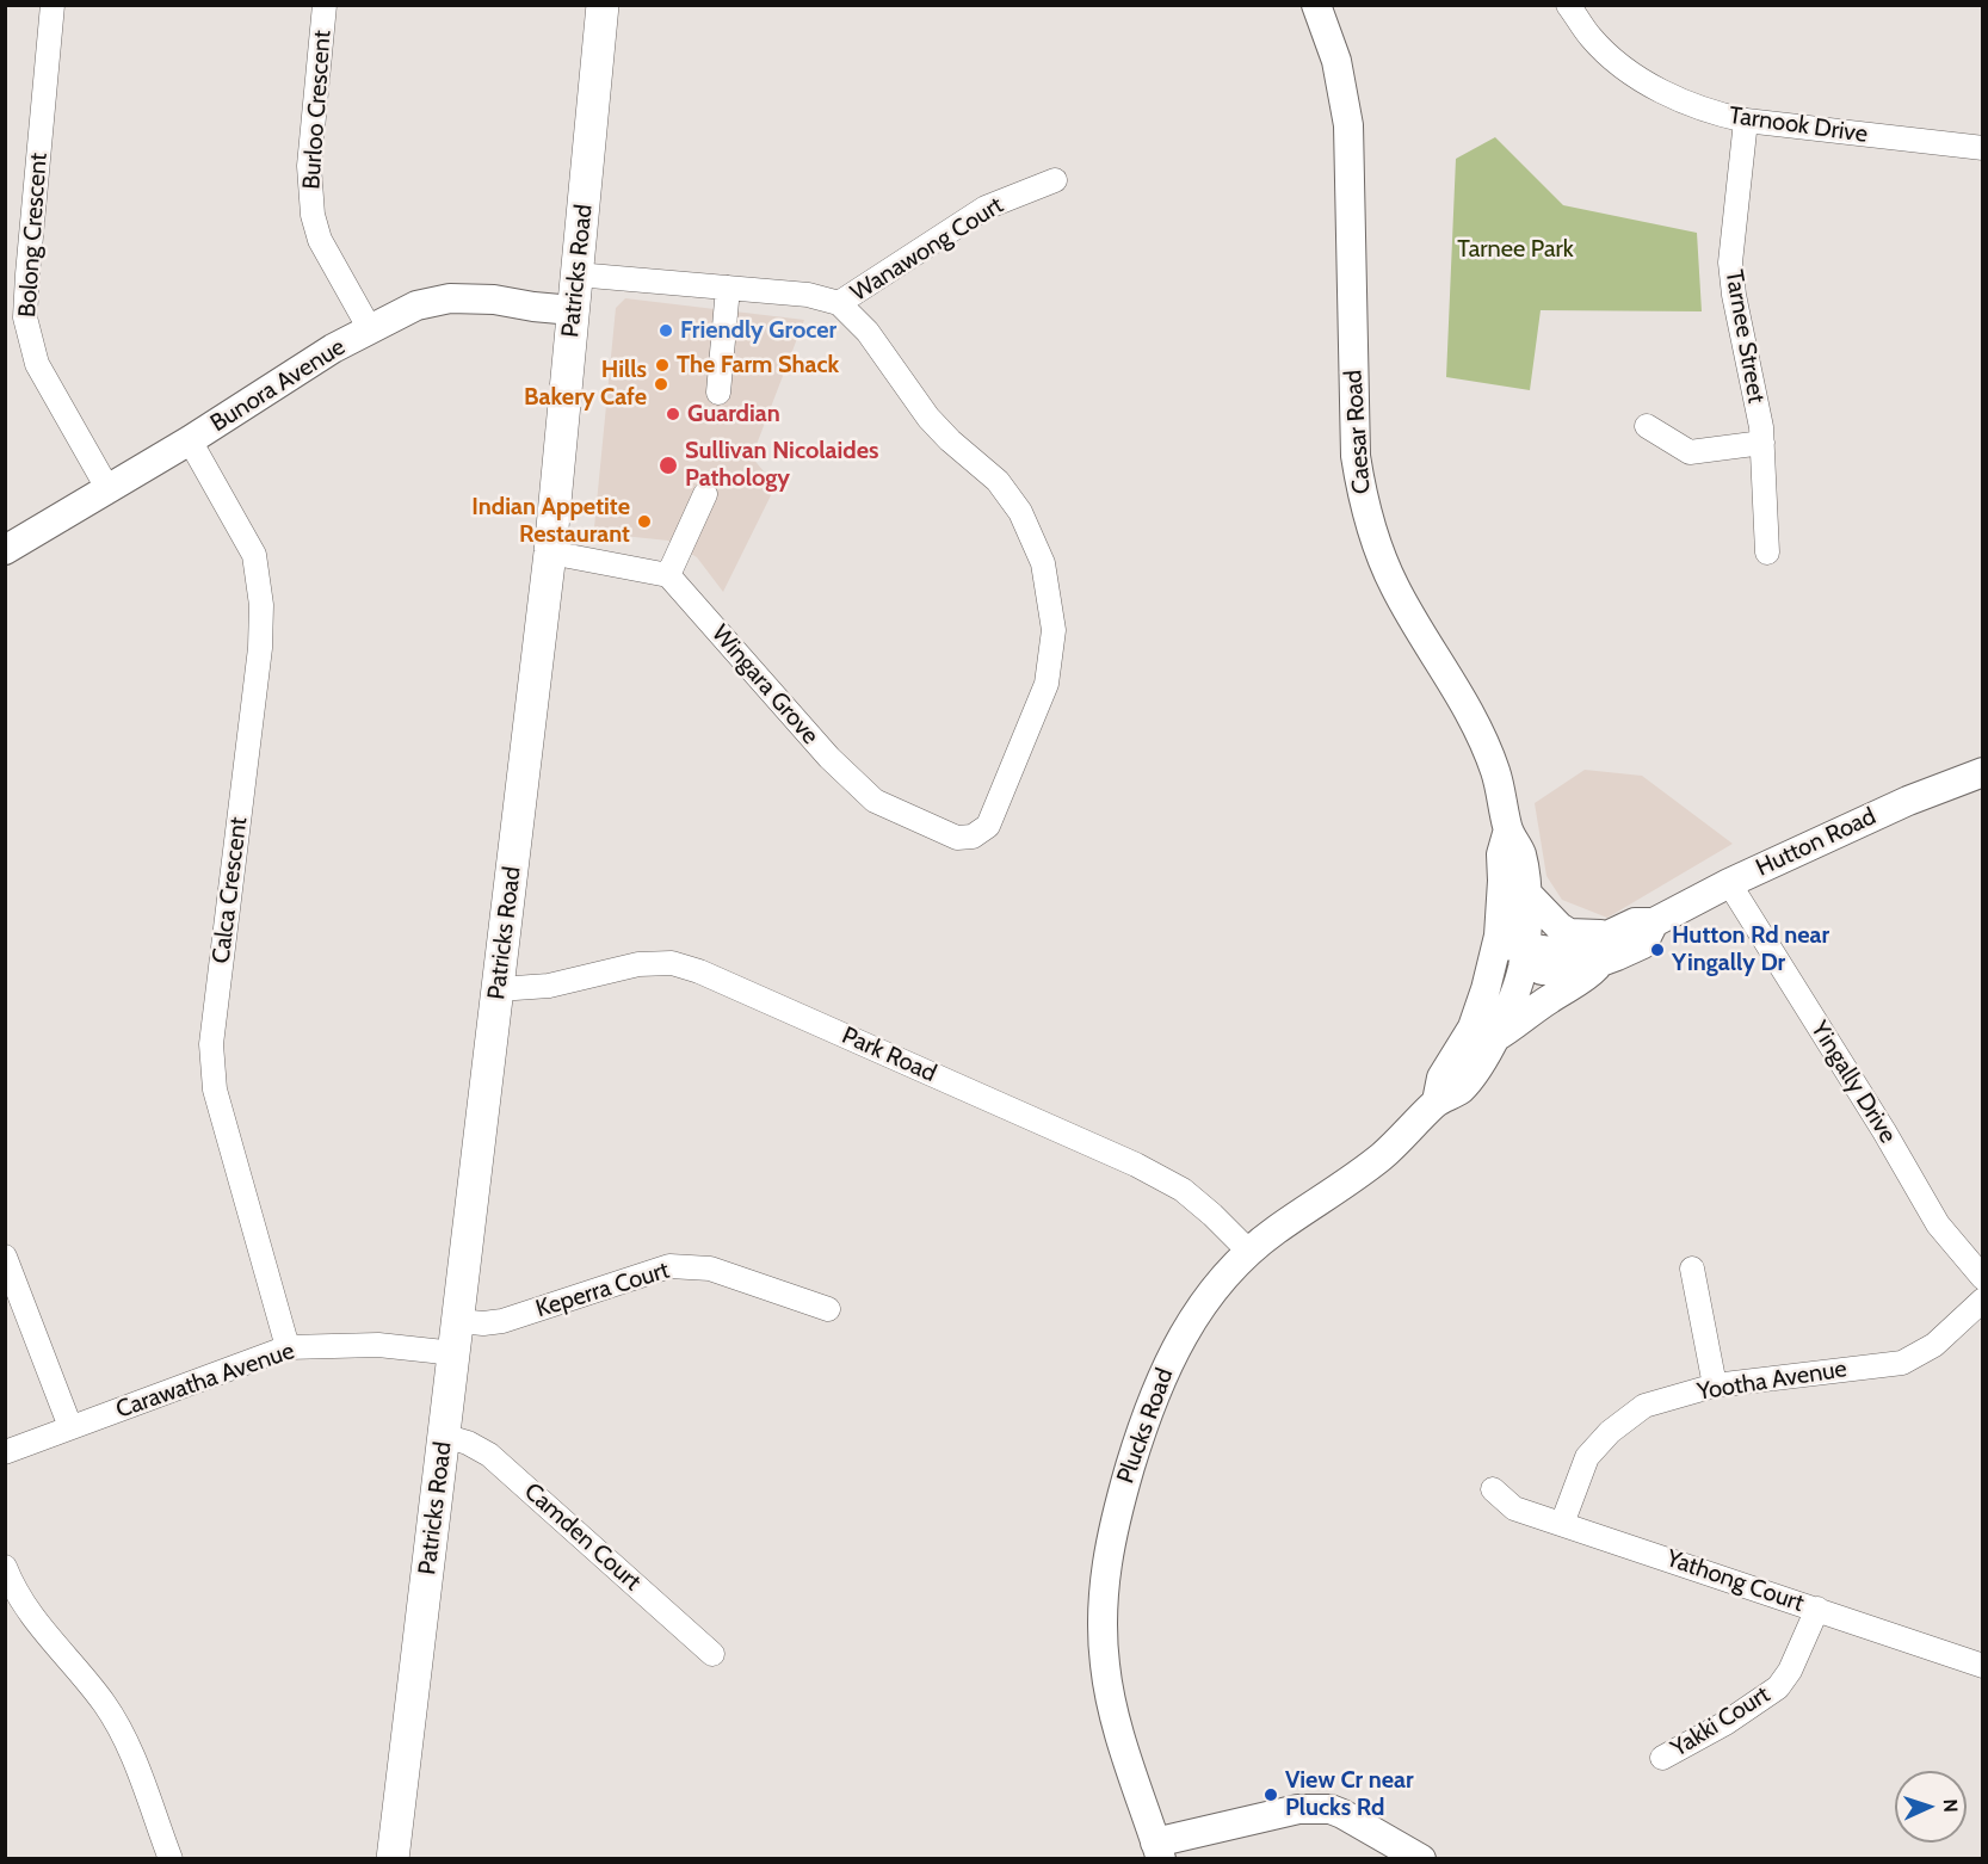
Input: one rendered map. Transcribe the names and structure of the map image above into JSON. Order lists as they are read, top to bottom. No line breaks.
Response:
{"streets":{"main road":["Patricks Road"],"street":["Burloo Crescent","Tarnook Drive","Bolong Crescent","Wanawong Court","Tarnee Street","Bunora Avenue","Caesar Road","Wingara Grove","Hutton Road","Calca Crescent","Park Road","Yingally Drive","Keperra Court","Carawatha Avenue","Yootha Avenue","Plucks Road","Camden Court","Yathong Court","Yakki Court"]},"crossings":[["Burloo Crescent","Bunora Avenue"],["Tarnook Drive","Tarnee Street"],["Bolong Crescent","Bunora Avenue"],["Wanawong Court","Wingara Grove"],["Patricks Road","Bunora Avenue"],["Patricks Road","Park Road"],["Patricks Road","Keperra Court"],["Patricks Road","Carawatha Avenue"],["Patricks Road","Camden Court"],["Bunora Avenue","Calca Crescent"],["Caesar Road","Hutton Road"],["Caesar Road","Plucks Road"],["Hutton Road","Yingally Drive"],["Hutton Road","Plucks Road"],["Calca Crescent","Carawatha Avenue"],["Park Road","Plucks Road"],["Yootha Avenue","Yathong Court"],["Yathong Court","Yakki Court"]],"parks":["Tarnee Park"],"places":["Friendly Grocer","The Farm Shack","Hills Bakery Cafe","Guardian","Sullivan Nicolaides Pathology","Indian Appetite Restaurant","Hutton Rd near Yingally Dr","View Cr near Plucks Rd"],"north":"right"}
